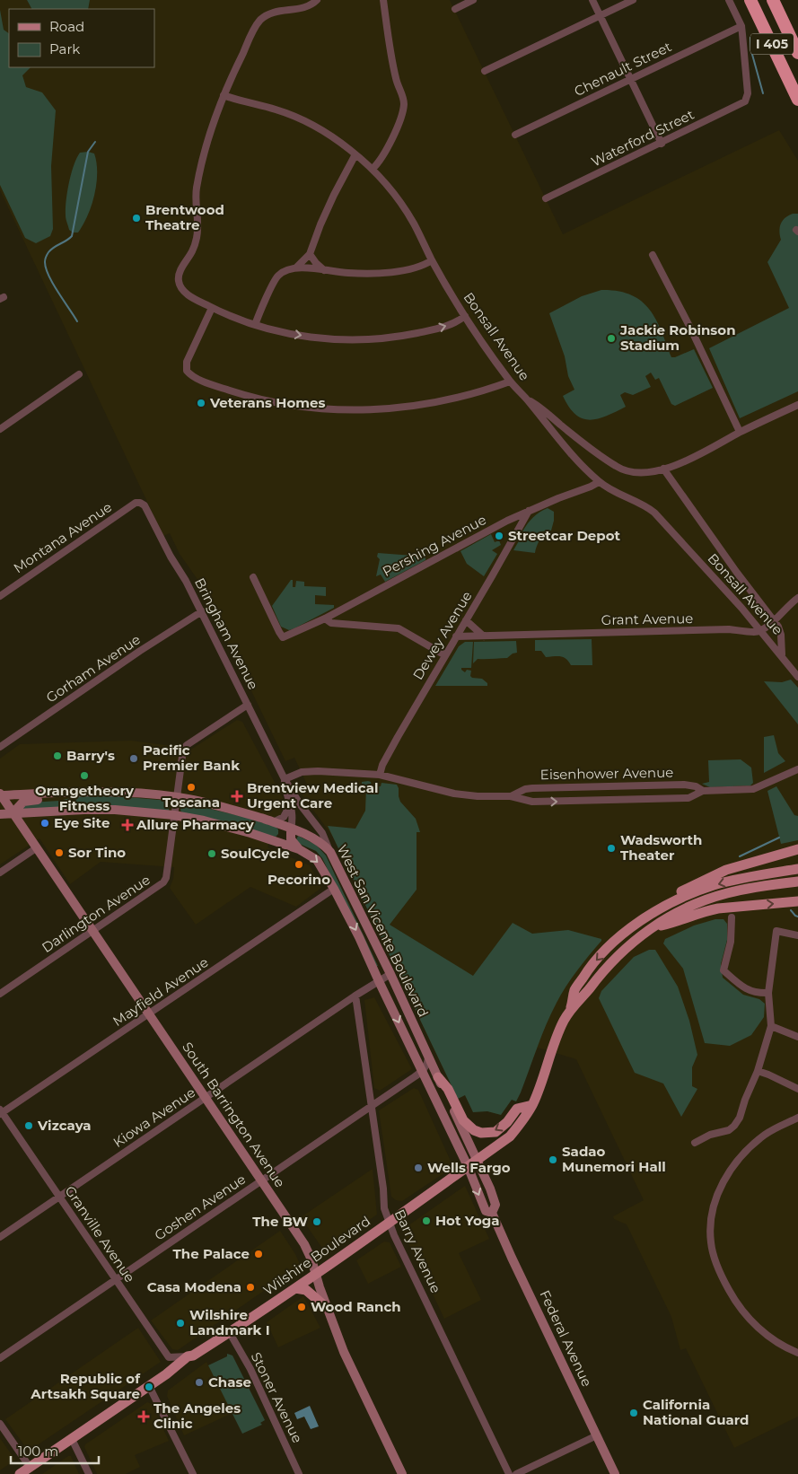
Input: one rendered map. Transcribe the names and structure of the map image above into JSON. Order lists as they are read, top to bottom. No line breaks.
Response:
{"streets":{"highway":["I 405"],"main road":["West San Vicente Boulevard","South Barrington Avenue","Wilshire Boulevard","Federal Avenue"],"street":["Chenault Street","Waterford Street","Bonsall Avenue","Montana Avenue","Pershing Avenue","Grant Avenue","Bringham Avenue","Dewey Avenue","Gorham Avenue","Eisenhower Avenue","Darlington Avenue","Mayfield Avenue","Kiowa Avenue","Goshen Avenue","Granville Avenue","Barry Avenue","Stoner Avenue"]},"crossings":[["Chenault Street","Waterford Street"],["Bonsall Avenue","Pershing Avenue"],["Bonsall Avenue","Grant Avenue"],["Montana Avenue","Bringham Avenue"],["Pershing Avenue","Dewey Avenue"],["Grant Avenue","Dewey Avenue"],["Bringham Avenue","Gorham Avenue"],["Bringham Avenue","Eisenhower Avenue"],["Bringham Avenue","Darlington Avenue"],["Bringham Avenue","West San Vicente Boulevard"],["Dewey Avenue","Eisenhower Avenue"],["Darlington Avenue","West San Vicente Boulevard"],["Darlington Avenue","South Barrington Avenue"],["West San Vicente Boulevard","Mayfield Avenue"],["West San Vicente Boulevard","South Barrington Avenue"],["West San Vicente Boulevard","Kiowa Avenue"],["West San Vicente Boulevard","Goshen Avenue"],["West San Vicente Boulevard","Wilshire Boulevard"],["West San Vicente Boulevard","Federal Avenue"],["Mayfield Avenue","South Barrington Avenue"],["Mayfield Avenue","Granville Avenue"],["South Barrington Avenue","Kiowa Avenue"],["South Barrington Avenue","Goshen Avenue"],["South Barrington Avenue","Wilshire Boulevard"],["Kiowa Avenue","Granville Avenue"],["Kiowa Avenue","Barry Avenue"],["Goshen Avenue","Granville Avenue"],["Goshen Avenue","Barry Avenue"],["Granville Avenue","Wilshire Boulevard"],["Barry Avenue","Wilshire Boulevard"],["Wilshire Boulevard","Federal Avenue"],["Wilshire Boulevard","Stoner Avenue"]],"places":{"other":["Brentwood Theatre","Jackie Robinson Stadium","Veterans Homes","Streetcar Depot","Barry's","Pacific Premier Bank","Orangetheory Fitness","Toscana","Eye Site","Wadsworth Theater","Sor Tino","SoulCycle","Pecorino","Vizcaya","Sadao Munemori Hall","Wells Fargo","Hot Yoga","The BW","The Palace","Casa Modena","Wood Ranch","Wilshire Landmark I","Chase","Republic of Artsakh Square","California National Guard"],"health":["Brentview Medical Urgent Care","Allure Pharmacy","The Angeles Clinic"]},"legend":["Road","Park"],"scale_bar":"100 m"}
